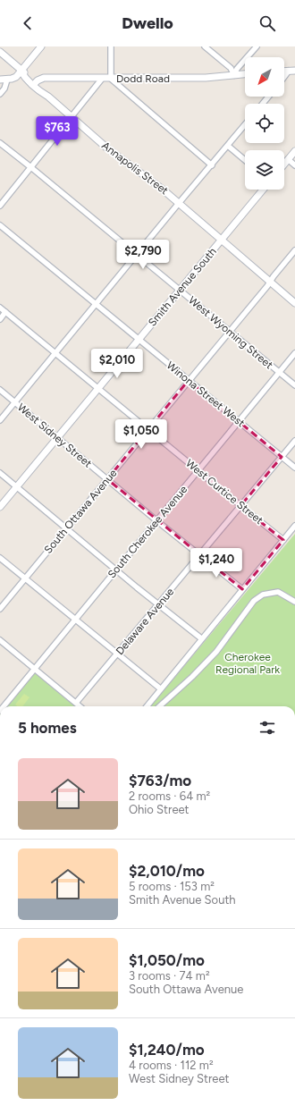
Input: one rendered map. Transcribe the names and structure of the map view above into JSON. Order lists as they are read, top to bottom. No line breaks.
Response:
{"streets":{"street":["Dodd Road","Annapolis Street","Smith Avenue South","West Wyoming Street","Winona Street West","West Sidney Street","West Curtice Street","South Ottawa Avenue","South Cherokee Avenue","Delaware Avenue"]},"crossings":[["Dodd Road","Annapolis Street"],["Annapolis Street","Smith Avenue South"],["Annapolis Street","South Ottawa Avenue"],["Smith Avenue South","West Wyoming Street"],["Smith Avenue South","Winona Street West"],["Smith Avenue South","West Sidney Street"],["Smith Avenue South","West Curtice Street"],["West Wyoming Street","South Ottawa Avenue"],["West Wyoming Street","South Cherokee Avenue"],["Winona Street West","South Ottawa Avenue"],["Winona Street West","South Cherokee Avenue"],["Winona Street West","Delaware Avenue"],["West Sidney Street","South Ottawa Avenue"],["West Sidney Street","South Cherokee Avenue"],["West Sidney Street","Delaware Avenue"],["West Curtice Street","South Ottawa Avenue"],["West Curtice Street","South Cherokee Avenue"],["West Curtice Street","Delaware Avenue"]],"parks":["Cherokee Regional Park"],"north":"bottom left","page":{"header":"Dwello","price":["$763","$2,790","$2,010","$1,050","$1,240"],"heading":"5 homes","list":[{"name":"$763/mo","note":"2 rooms · 64 m² · Ohio Street"},{"name":"$2,010/mo","note":"5 rooms · 153 m² · Smith Avenue South"},{"name":"$1,050/mo","note":"3 rooms · 74 m² · South Ottawa Avenue"},{"name":"$1,240/mo","note":"4 rooms · 112 m² · West Sidney Street"}]}}
